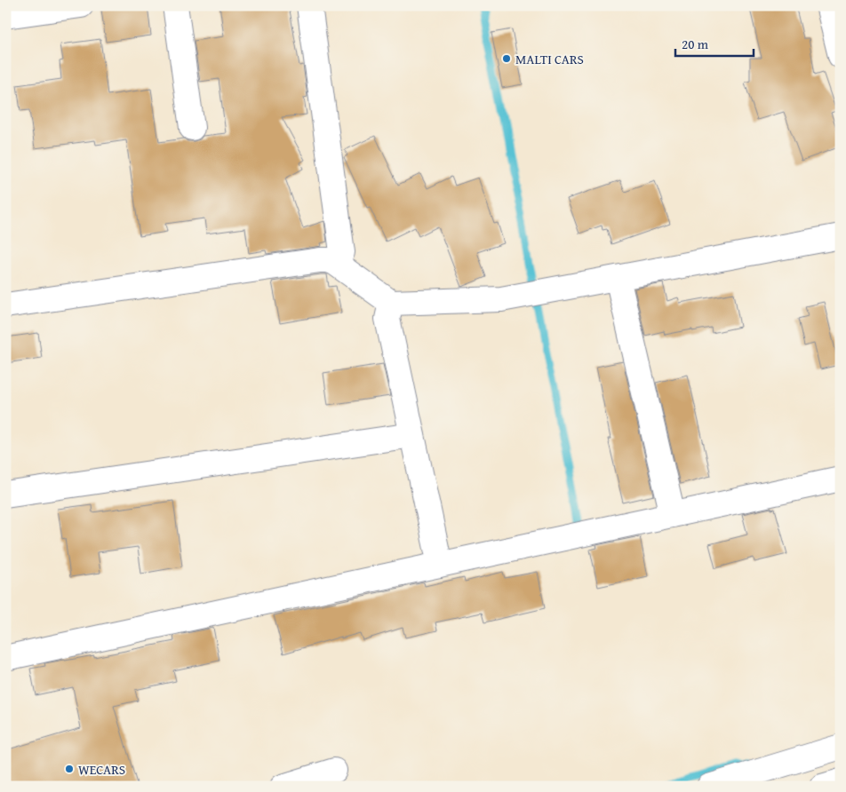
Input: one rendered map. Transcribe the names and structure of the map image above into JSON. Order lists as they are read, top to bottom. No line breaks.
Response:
{"places":["MALTI CARS","WECARS"],"scale_bar":"20 m"}
